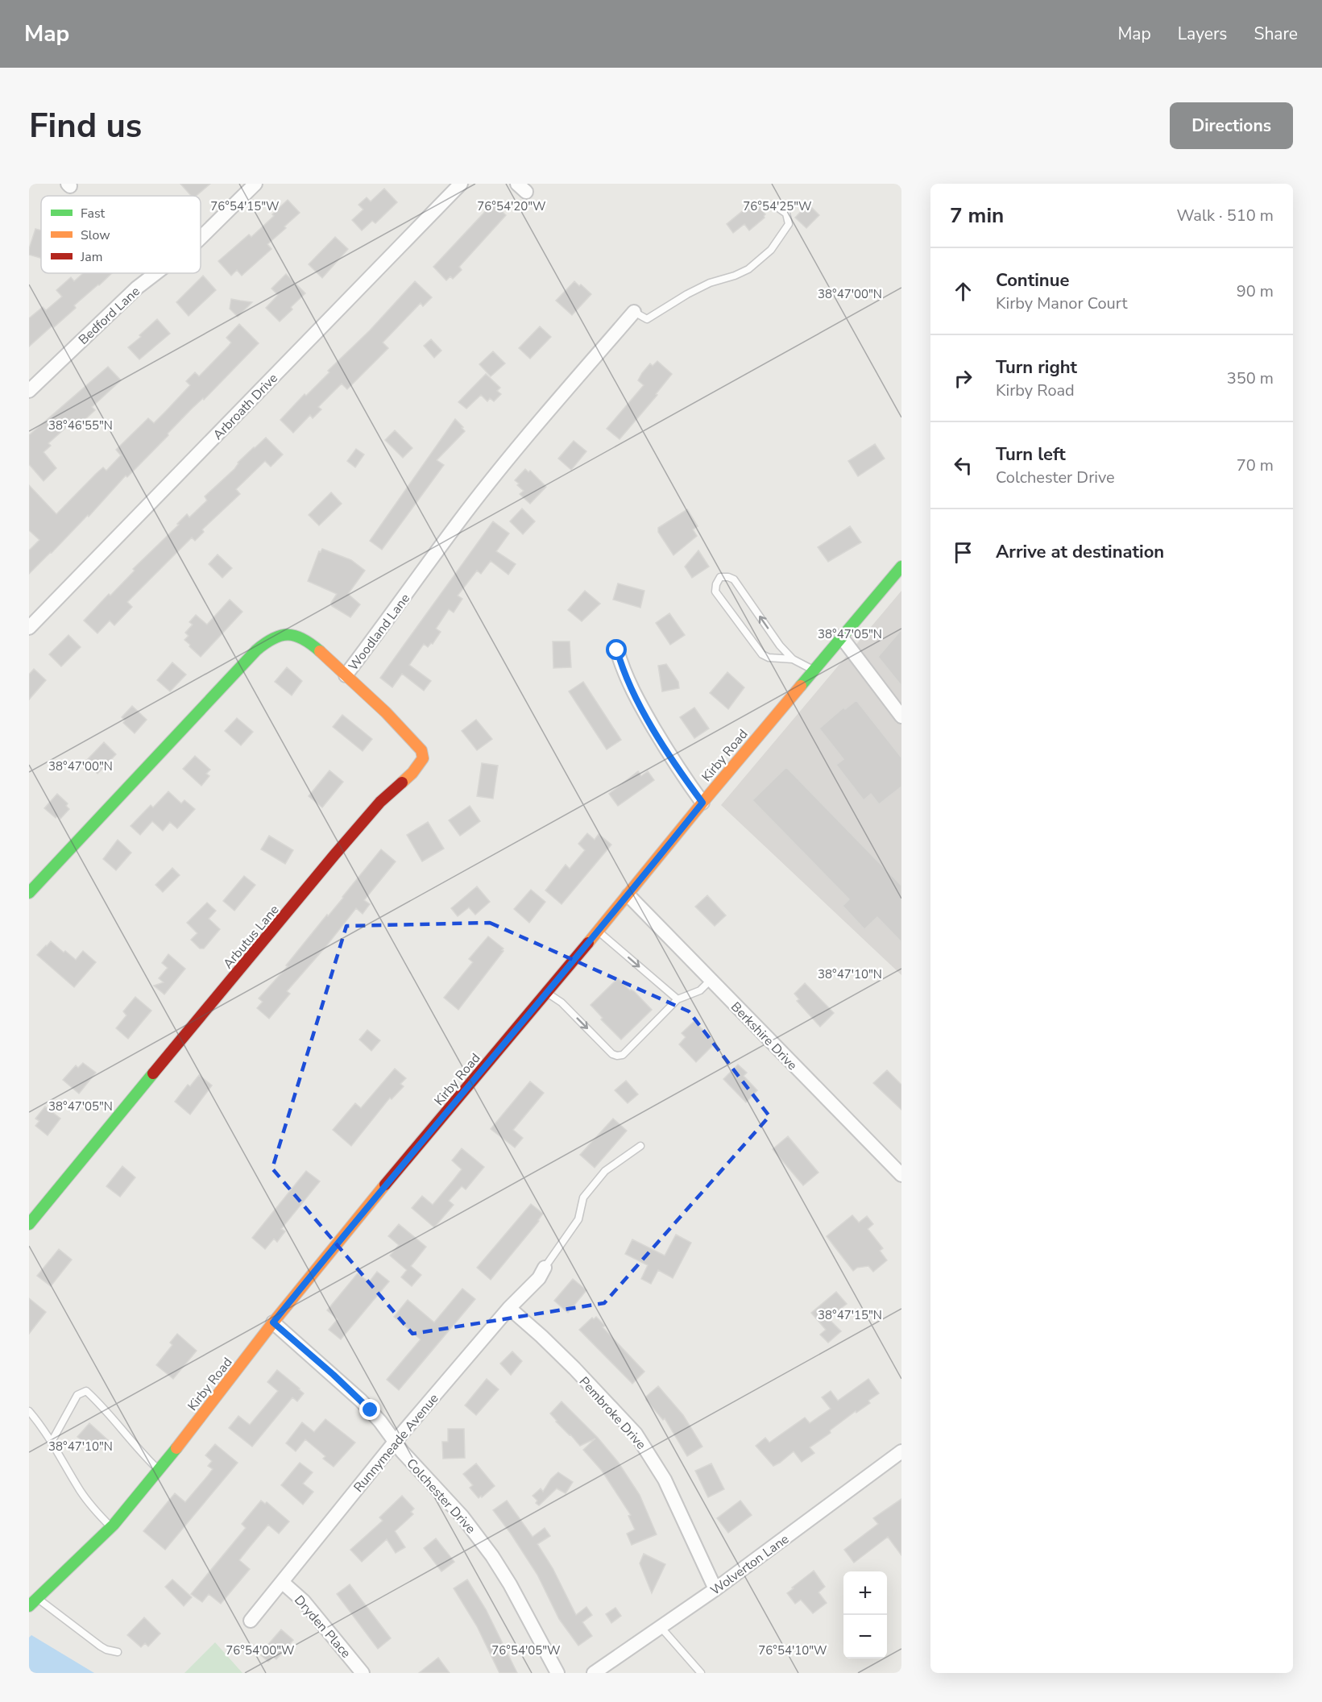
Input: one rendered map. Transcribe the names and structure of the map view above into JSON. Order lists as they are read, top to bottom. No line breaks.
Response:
{"streets":{"main road":["Woodland Lane","Kirby Road","Arbutus Lane"],"street":["Bedford Lane","Arbroath Drive","Berkshire Drive","Pembroke Drive","Runnymeade Avenue","Colchester Drive","Wolverton Lane","Dryden Place"]},"crossings":[["Woodland Lane","Arbutus Lane"],["Kirby Road","Berkshire Drive"],["Kirby Road","Colchester Drive"],["Pembroke Drive","Runnymeade Avenue"],["Pembroke Drive","Wolverton Lane"],["Runnymeade Avenue","Colchester Drive"],["Runnymeade Avenue","Dryden Place"]],"legend":["Fast","Slow","Jam"],"page":{"header":"Map","nav":["Map","Layers","Share"],"buttons":"Directions","title":"Find us","heading":["7 min","Walk · 510 m"],"list":[["Continue","Kirby Manor Court","90 m"],["Turn right","Kirby Road","350 m"],["Turn left","Colchester Drive","70 m"],"Arrive at destination"],"map_buttons":["+","−"]},"coordinates":["76°54'15\"W","76°54'20\"W","76°54'25\"W","38°47'00\"N","38°46'55\"N","38°47'05\"N","38°47'10\"N","38°47'15\"N","76°54'00\"W","76°54'05\"W","76°54'10\"W"]}
